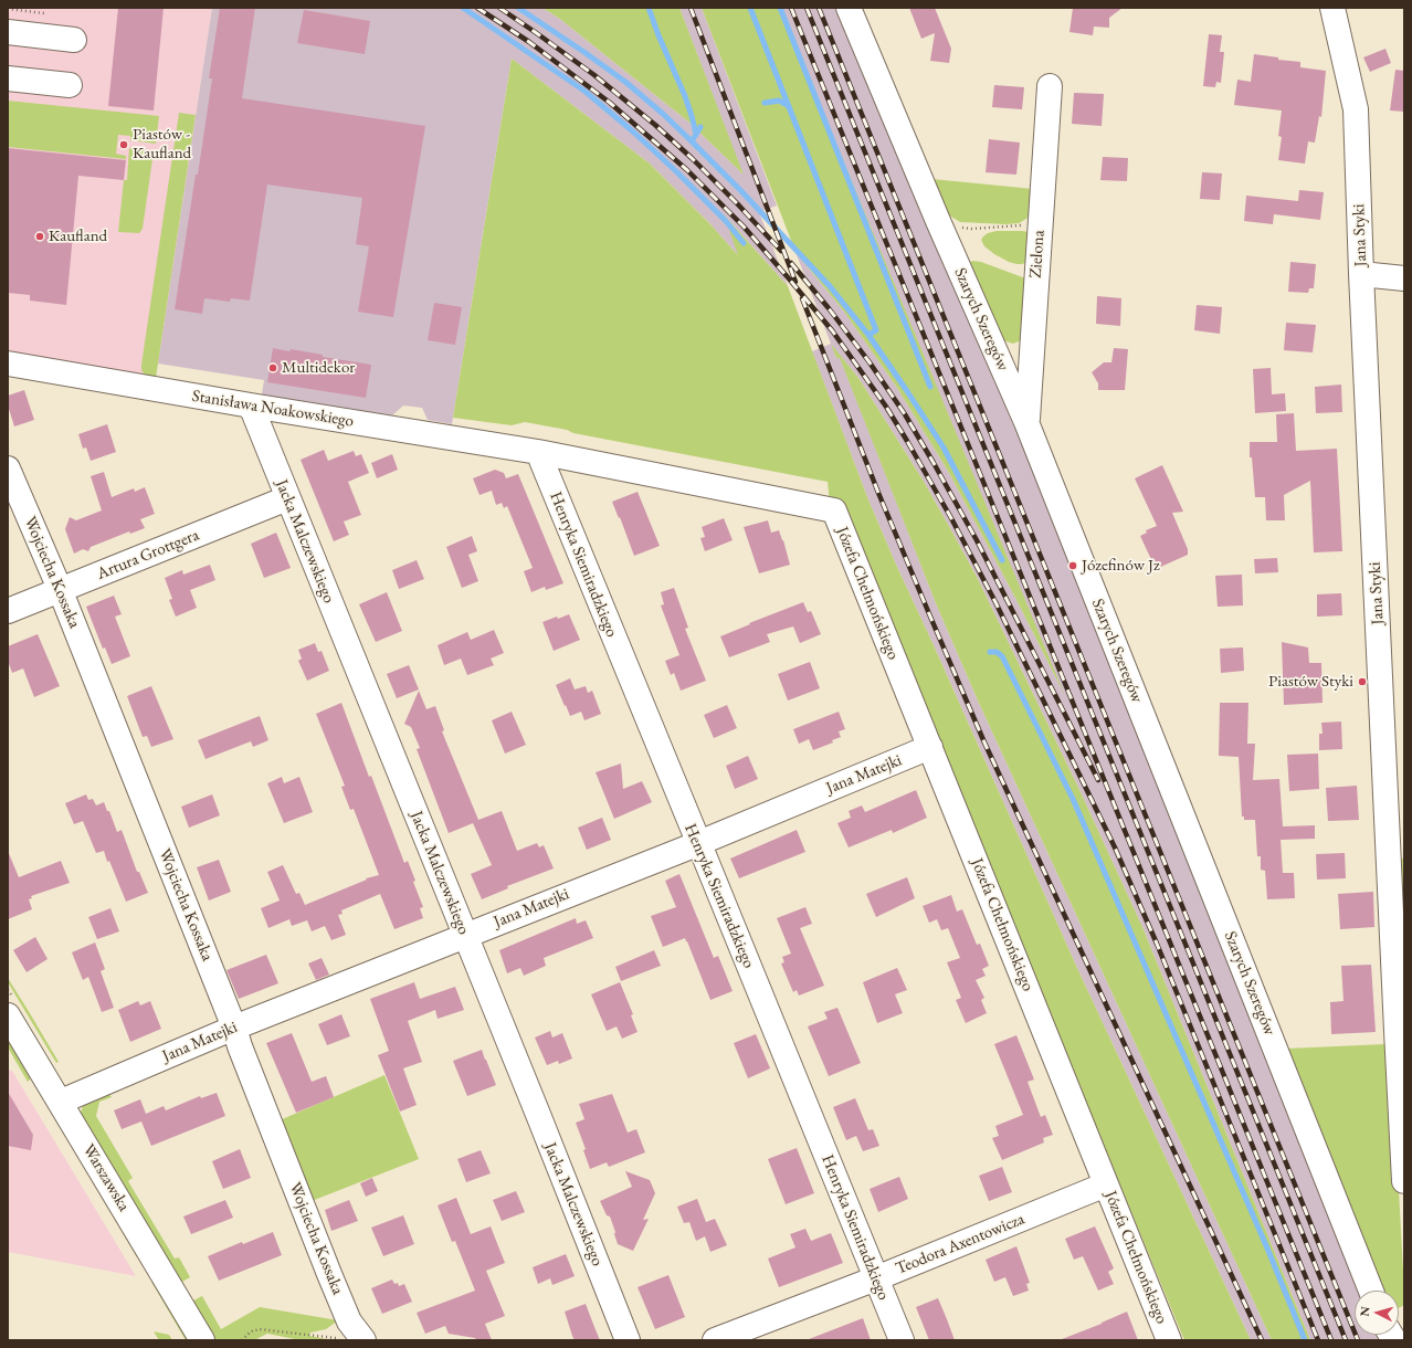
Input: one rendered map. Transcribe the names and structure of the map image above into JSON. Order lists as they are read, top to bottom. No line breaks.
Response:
{"streets":{"street":["Jana Styki","Zielona","Szarych Szeregów","Stanisława Noakowskiego","Jacka Malczewskiego","Artura Grottgera","Henryka Siemiradzkiego","Wojciecha Kossaka","Józefa Chełmońskiego","Jana Matejki","Warszawska","Teodora Axentowicza"]},"crossings":[["Zielona","Szarych Szeregów"],["Stanisława Noakowskiego","Jacka Malczewskiego"],["Stanisława Noakowskiego","Henryka Siemiradzkiego"],["Stanisława Noakowskiego","Józefa Chełmońskiego"],["Jacka Malczewskiego","Artura Grottgera"],["Jacka Malczewskiego","Jana Matejki"],["Artura Grottgera","Wojciecha Kossaka"],["Henryka Siemiradzkiego","Jana Matejki"],["Henryka Siemiradzkiego","Teodora Axentowicza"],["Wojciecha Kossaka","Jana Matejki"],["Józefa Chełmońskiego","Jana Matejki"],["Józefa Chełmońskiego","Teodora Axentowicza"],["Jana Matejki","Warszawska"]],"places":["Piastów - Kaufland","Kaufland","Multidekor","Józefinów Jz","Piastów Styki"],"north":"left"}
